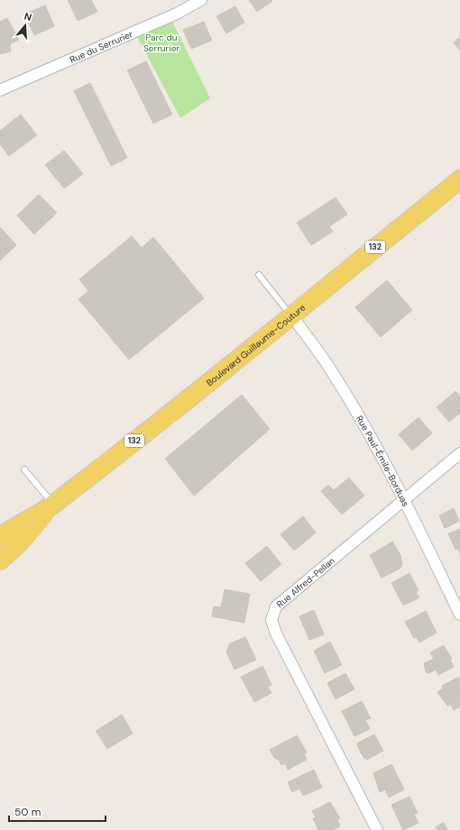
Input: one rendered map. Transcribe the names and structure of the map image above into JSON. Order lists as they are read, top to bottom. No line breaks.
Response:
{"streets":{"main road":["132","Boulevard Guillaume-Couture"],"street":["Rue du Serrurier","Rue Paul-Émile-Borduas","Rue Alfred-Pellan"]},"crossings":[["Boulevard Guillaume-Couture","Rue Paul-Émile-Borduas"],["Rue Paul-Émile-Borduas","Rue Alfred-Pellan"]],"parks":["Parc du Serrurier"],"scale_bar":"50 m","north":"top"}
